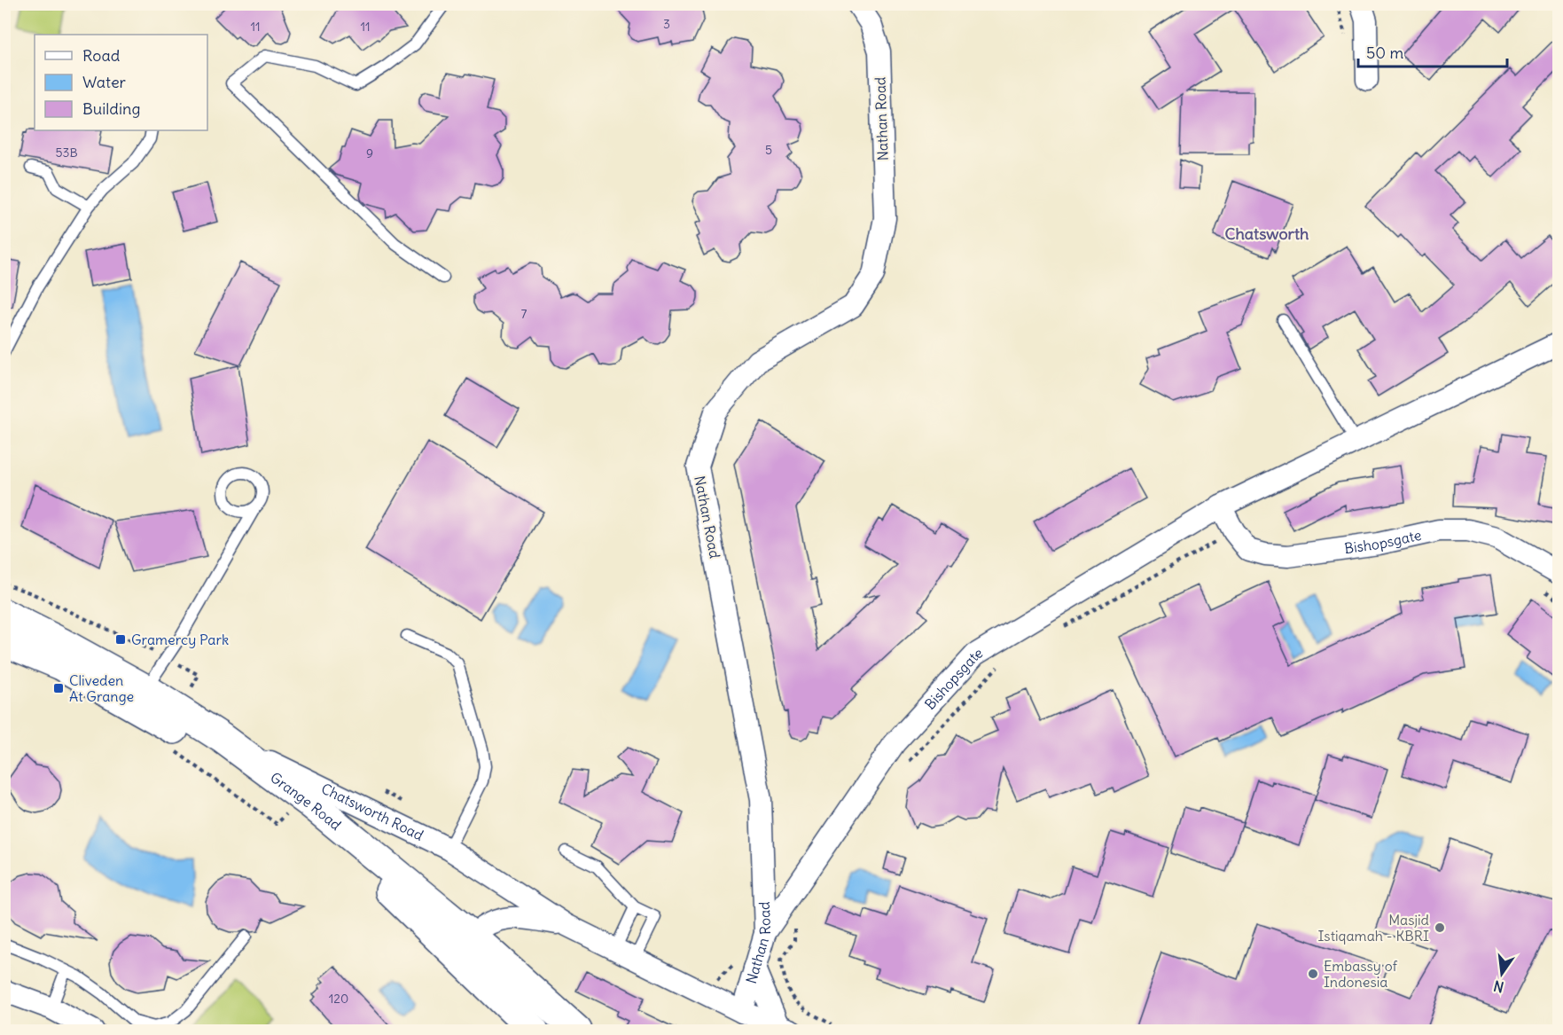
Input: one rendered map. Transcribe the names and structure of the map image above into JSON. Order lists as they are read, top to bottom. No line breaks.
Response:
{"streets":{"main road":["Grange Road"],"street":["Nathan Road","Bishopsgate","Chatsworth Road"]},"crossings":[["Nathan Road","Bishopsgate"],["Nathan Road","Chatsworth Road"],["Grange Road","Chatsworth Road"]],"districts":["Chatsworth"],"places":{"transit":["Gramercy Park","Cliveden At Grange"],"other":["Masjid Istiqamah - KBRI","Embassy of Indonesia"]},"house_numbers":["3","11","11","5","53B","9","7","120"],"legend":["Road","Water","Building"],"scale_bar":"50 m","north":"bottom"}
